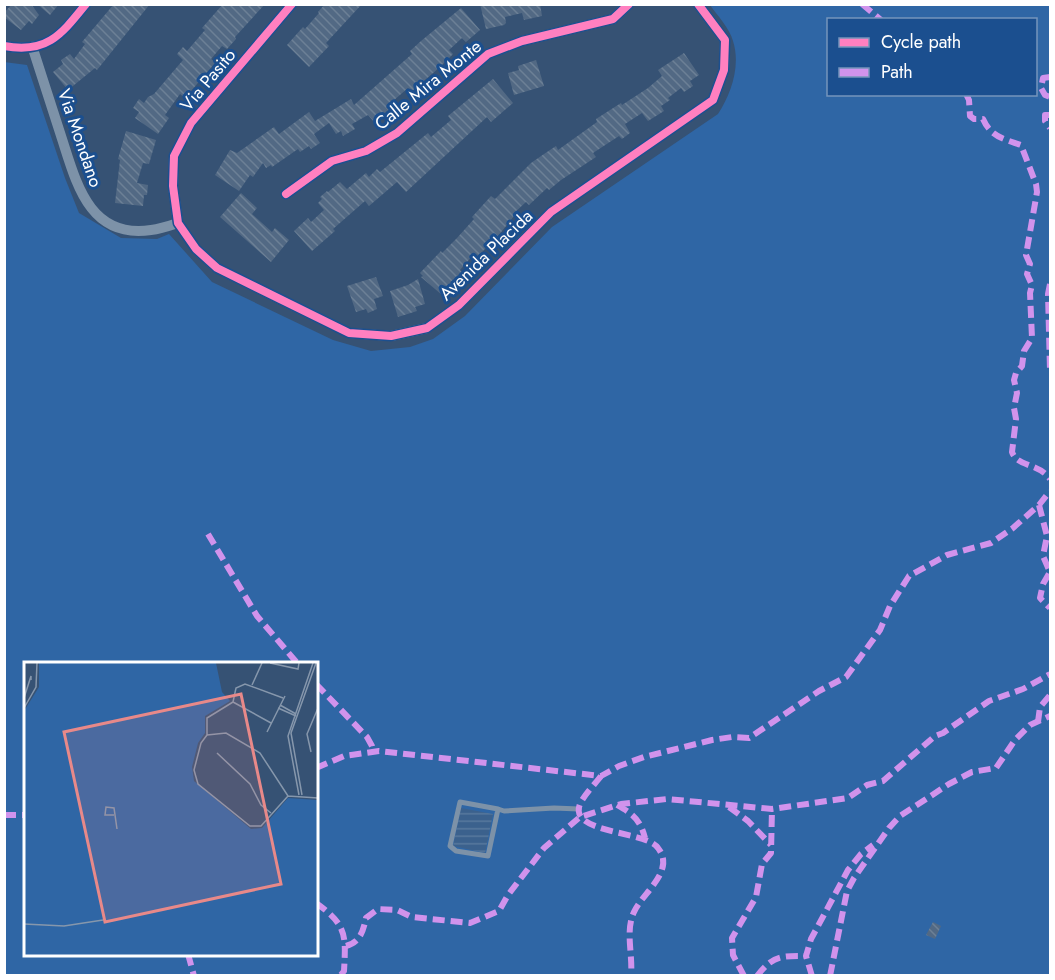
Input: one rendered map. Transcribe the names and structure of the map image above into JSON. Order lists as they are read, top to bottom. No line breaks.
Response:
{"streets":{"street":["Via Pasito","Calle Mira Monte","Via Mondano","Avenida Placida"]},"crossings":[["Via Pasito","Via Mondano"],["Via Pasito","Avenida Placida"],["Via Mondano","Avenida Placida"]],"legend":["Cycle path","Path"]}
